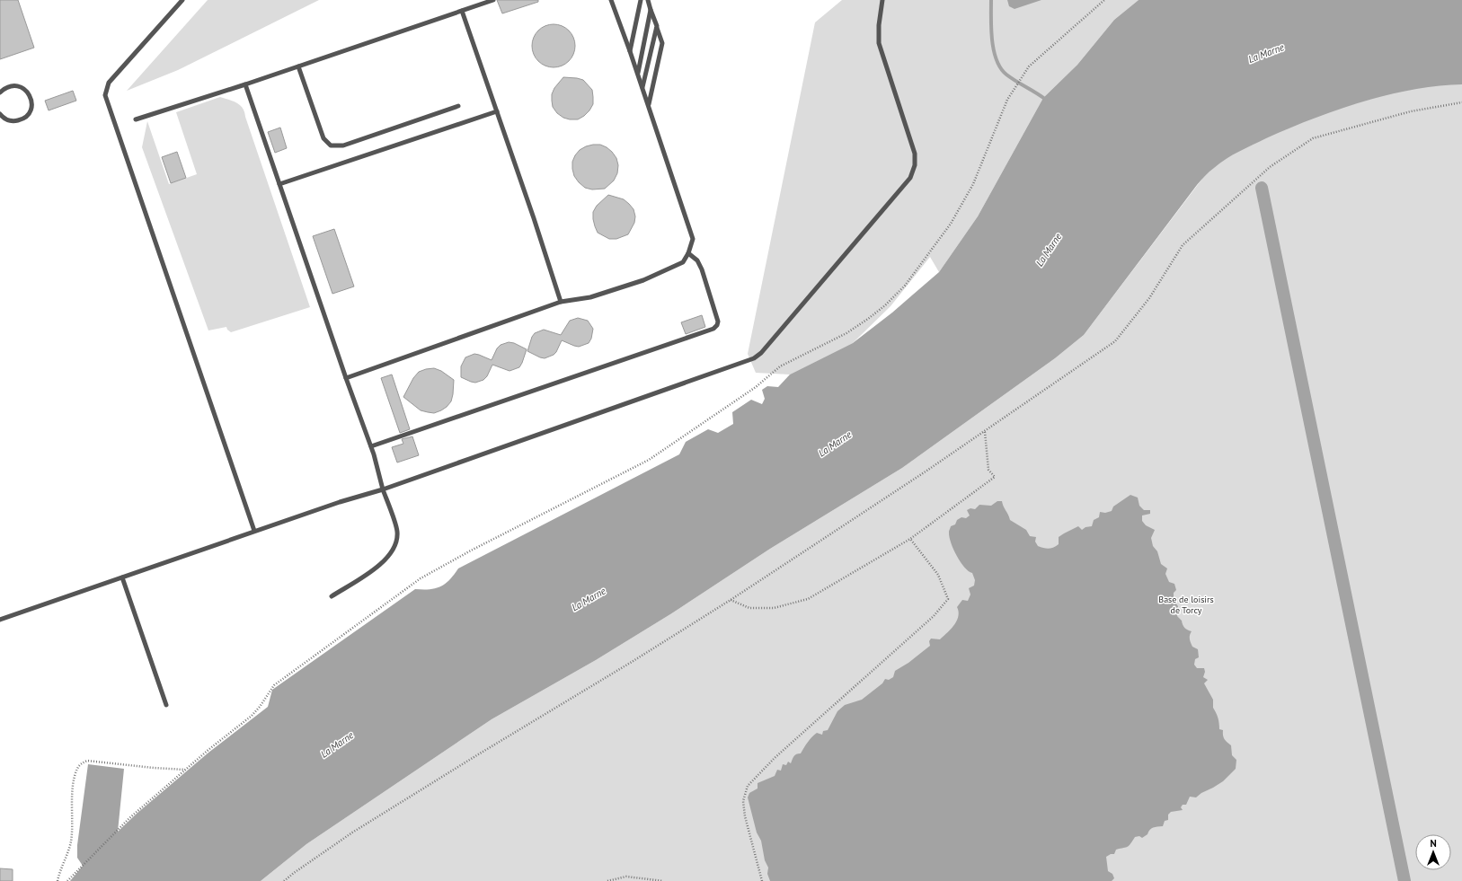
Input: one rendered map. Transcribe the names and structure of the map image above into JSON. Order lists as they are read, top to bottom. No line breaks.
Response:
{"water":["La Marne"],"parks":["Base de loisirs de Torcy"],"north":"top"}
